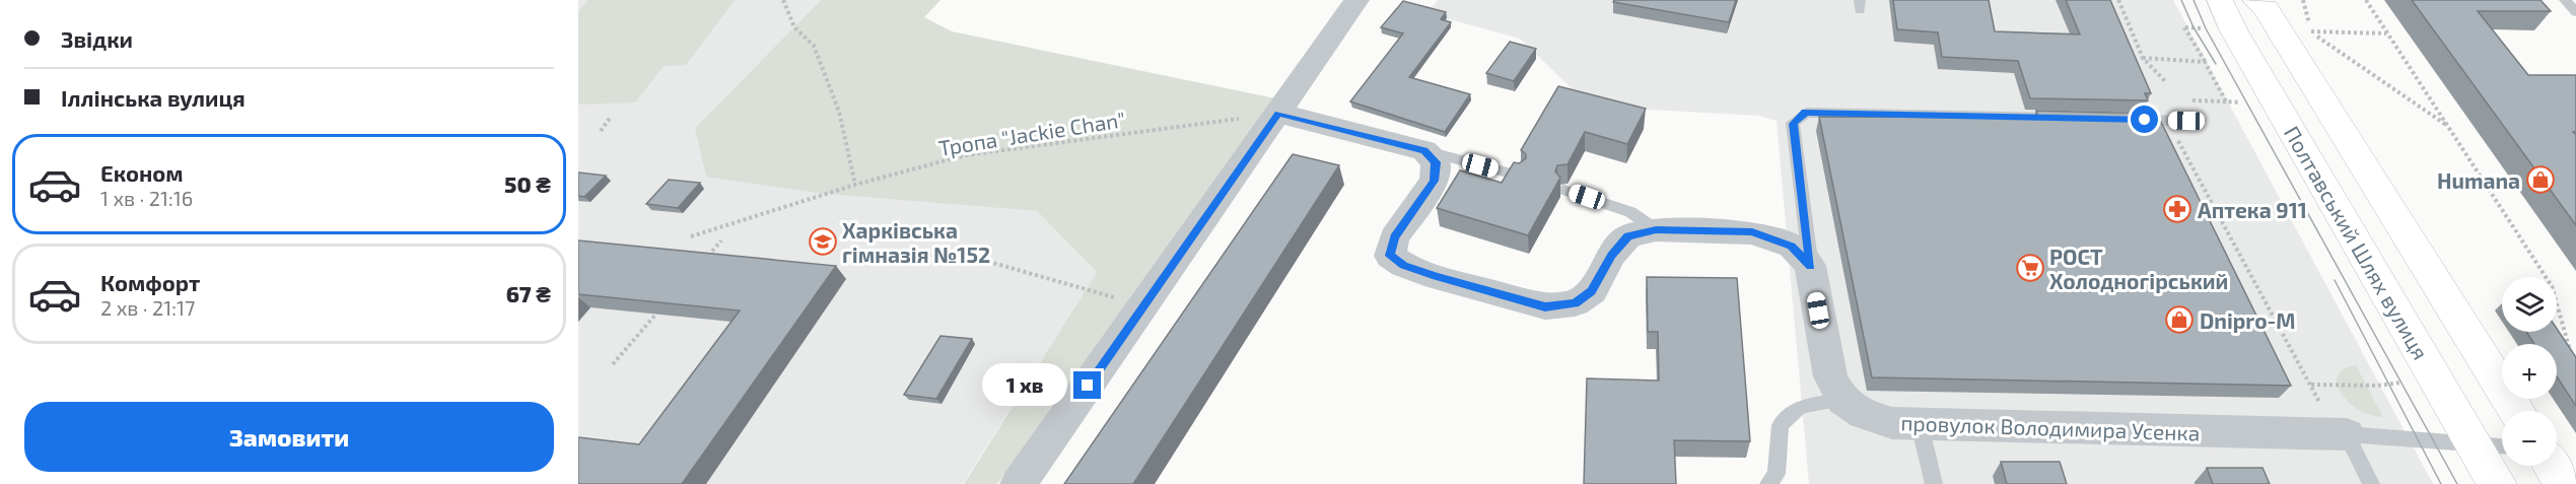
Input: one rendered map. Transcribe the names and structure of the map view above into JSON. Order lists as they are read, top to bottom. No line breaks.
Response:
{"streets":{"main road":["Полтавський Шлях вулиця"],"street":["провулок Володимира Усенка"],"path":["Тропа \"Jackie Chan\""]},"places":{"shop":["Humana","Dnipro-M"],"pharmacy":["Аптека 911"],"school or university":["Харківська гімназія №152"],"supermarket":["РОСТ Холодногірський"]},"page":{"banner":["Звідки","Іллінська вулиця"],"list":[{"name":"Економ","note":"1 хв · 21:16","value":"50 ₴"},{"name":"Комфорт","note":"2 хв · 21:17","value":"67 ₴"}],"map_buttons":["+","−"],"bubble":"1 хв","buttons":"Замовити"}}
